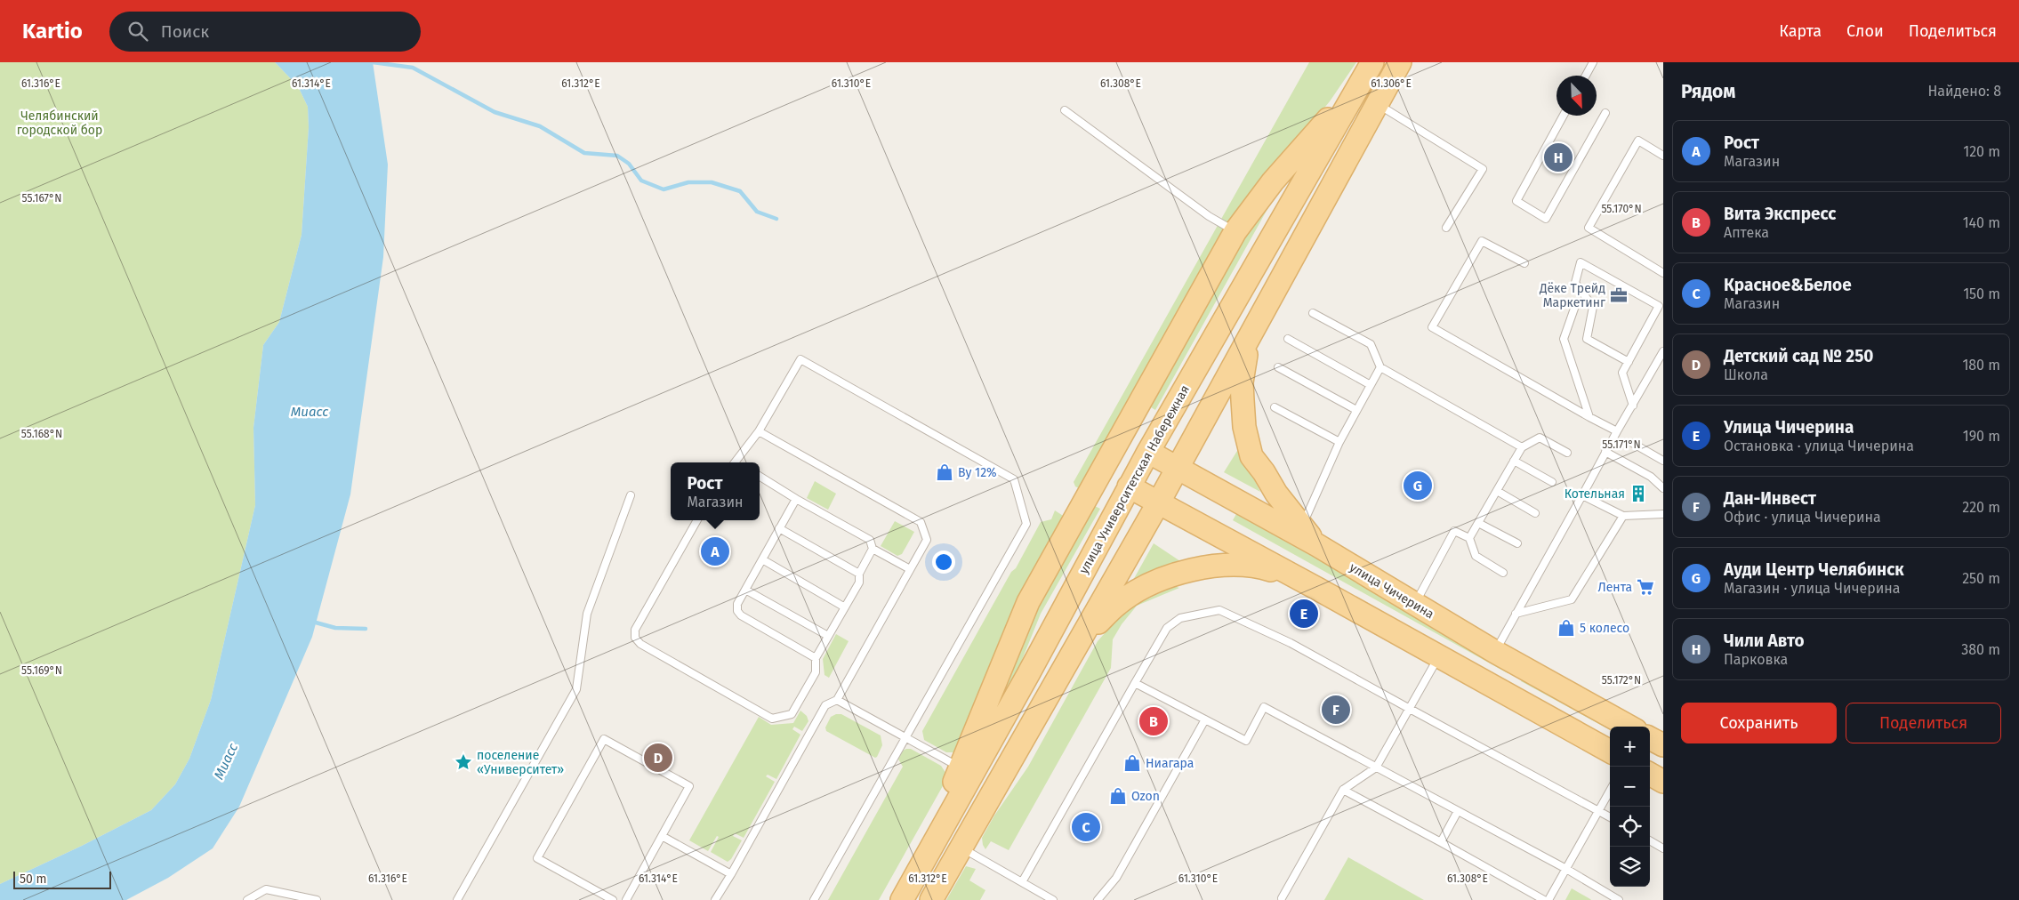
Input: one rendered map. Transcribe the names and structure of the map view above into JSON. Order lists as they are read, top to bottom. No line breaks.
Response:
{"streets":{"main road":["улица Университетская Набережная","улица Чичерина"]},"crossings":[["улица Университетская Набережная","улица Чичерина"]],"water":["Миасс"],"parks":["Челябинский городской бор"],"places":{"office":["Дёке Трейд Маркетинг"],"shop":["Ву 12%","5 колесо","Ниагара","Ozon"],"building":["Котельная"],"supermarket":["Лента"],"place":["поселение «Университет»"]},"scale_bar":"50 m","north":"bottom right","page":{"header":"Kartio","search":"Поиск","nav":["Карта","Слои","Поделиться"],"heading":["Рядом","Найдено: 8"],"list":[{"mark":"A","name":"Рост","note":"Магазин","value":"120 m"},{"mark":"B","name":"Вита Экспресс","note":"Аптека","value":"140 m"},{"mark":"C","name":"Красное&Белое","note":"Магазин","value":"150 m"},{"mark":"D","name":"Детский сад № 250","note":"Школа","value":"180 m"},{"mark":"E","name":"Улица Чичерина","note":"Остановка · улица Чичерина","value":"190 m"},{"mark":"F","name":"Дан-Инвест","note":"Офис · улица Чичерина","value":"220 m"},{"mark":"G","name":"Ауди Центр Челябинск","note":"Магазин · улица Чичерина","value":"250 m"},{"mark":"H","name":"Чили Авто","note":"Парковка","value":"380 m"}],"pins":["H","G","A","E","F","B","D","C"],"popup":["Рост","Магазин"],"buttons":["Сохранить","Поделиться"],"map_buttons":["+","−"],"scale":"50 m"},"coordinates":["61.316°E","61.314°E","61.312°E","61.310°E","61.308°E","61.306°E","55.167°N","55.170°N","55.168°N","55.171°N","55.169°N","55.172°N"]}
